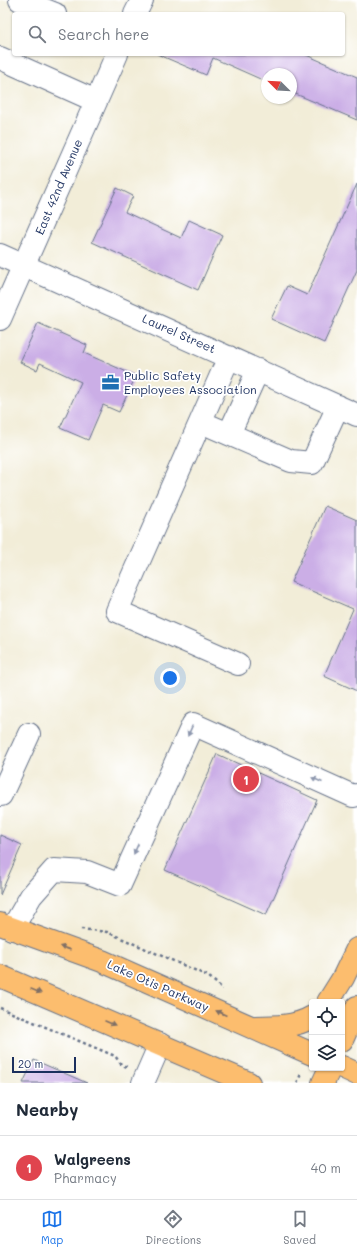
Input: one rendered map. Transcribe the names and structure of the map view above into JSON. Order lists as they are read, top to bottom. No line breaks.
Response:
{"streets":{"main road":["Lake Otis Parkway"],"street":["East 42nd Avenue","Laurel Street"]},"crossings":[["East 42nd Avenue","Laurel Street"]],"places":{"office":["Public Safety Employees Association"]},"scale_bar":"20 m","north":"top left","page":{"search":"Search here","pins":"1","scale":"20 m","heading":"Nearby","list":[{"mark":"1","name":"Walgreens","note":"Pharmacy","value":"40 m"}],"nav":["Map","Directions","Saved"]}}
